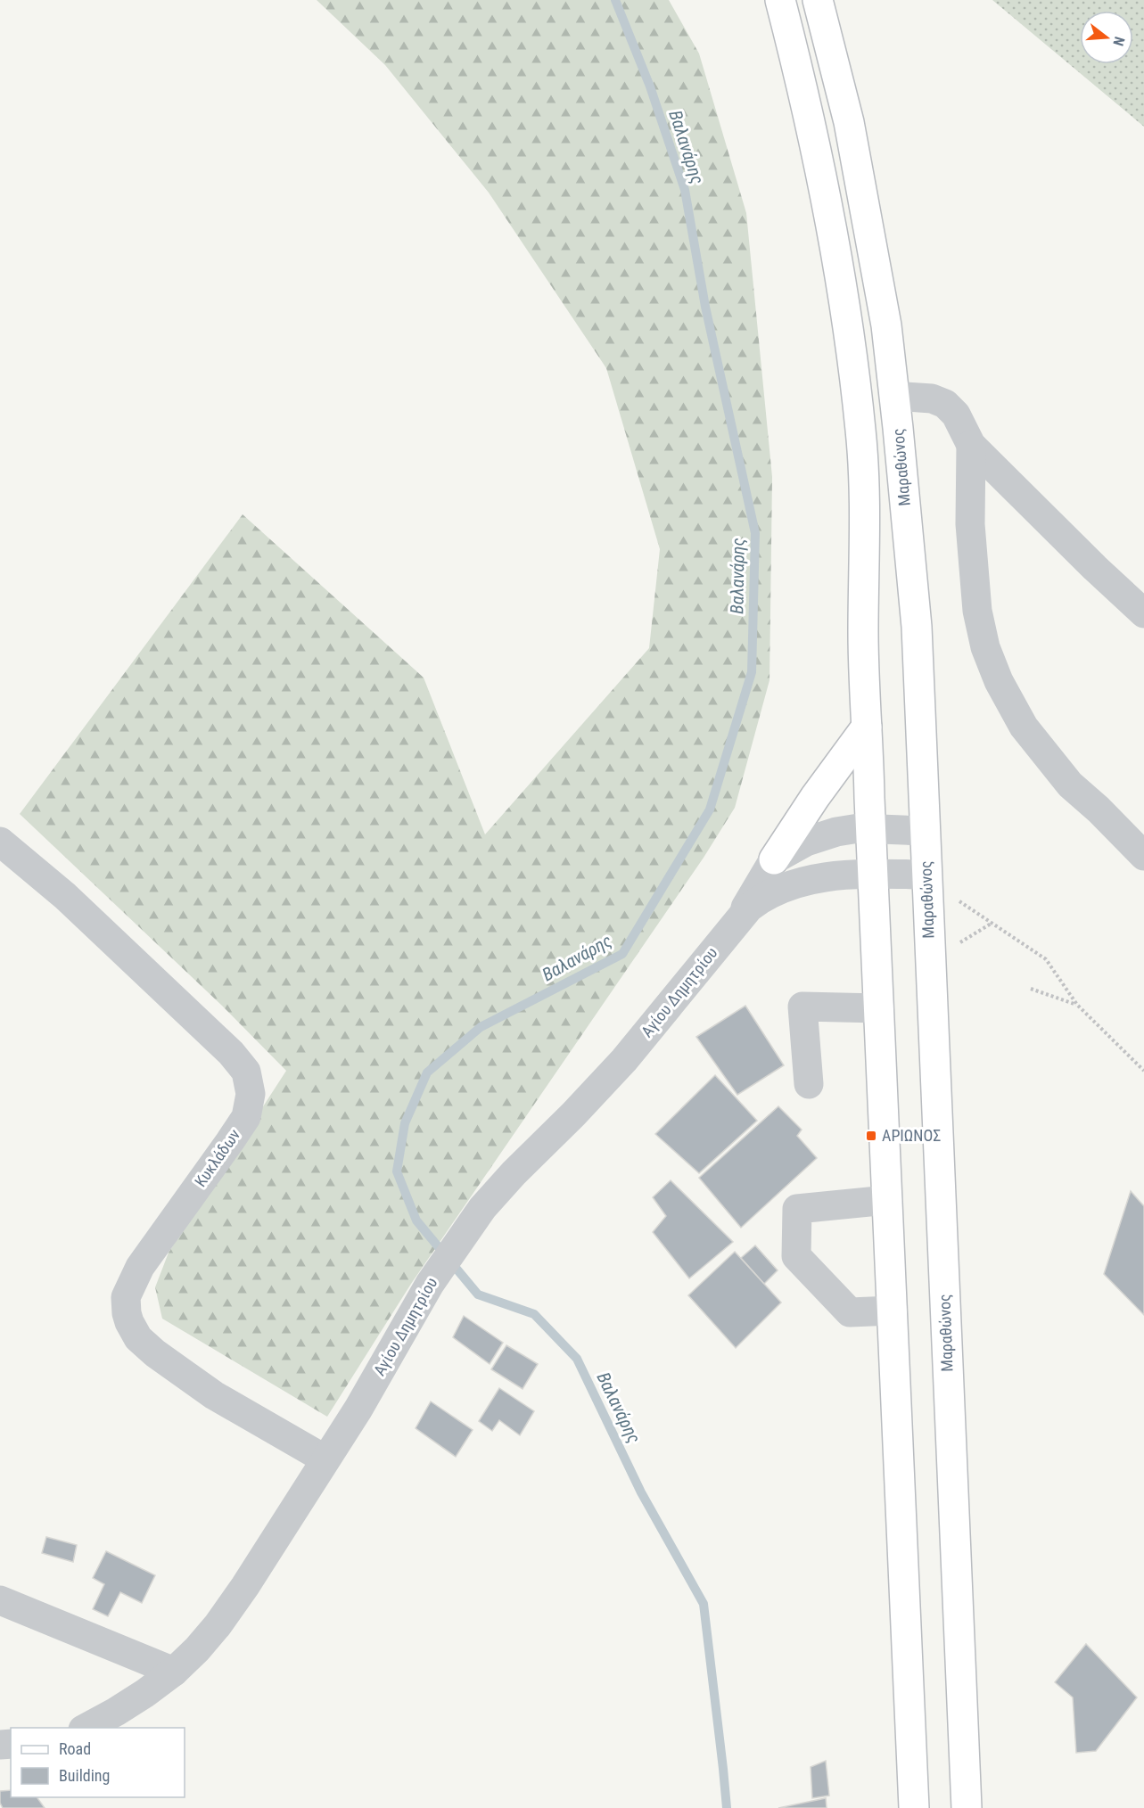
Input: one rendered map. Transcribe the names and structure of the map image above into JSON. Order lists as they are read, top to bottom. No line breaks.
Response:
{"streets":{"main road":["Μαραθώνος"],"street":["Αγίου Δημητρίου","Κυκλάδων"]},"crossings":[["Μαραθώνος","Αγίου Δημητρίου"],["Αγίου Δημητρίου","Κυκλάδων"]],"water":["Βαλανάρης"],"places":{"transit":["ΑΡΙΩΝΟΣ"]},"legend":["Road","Building"],"north":"right"}
